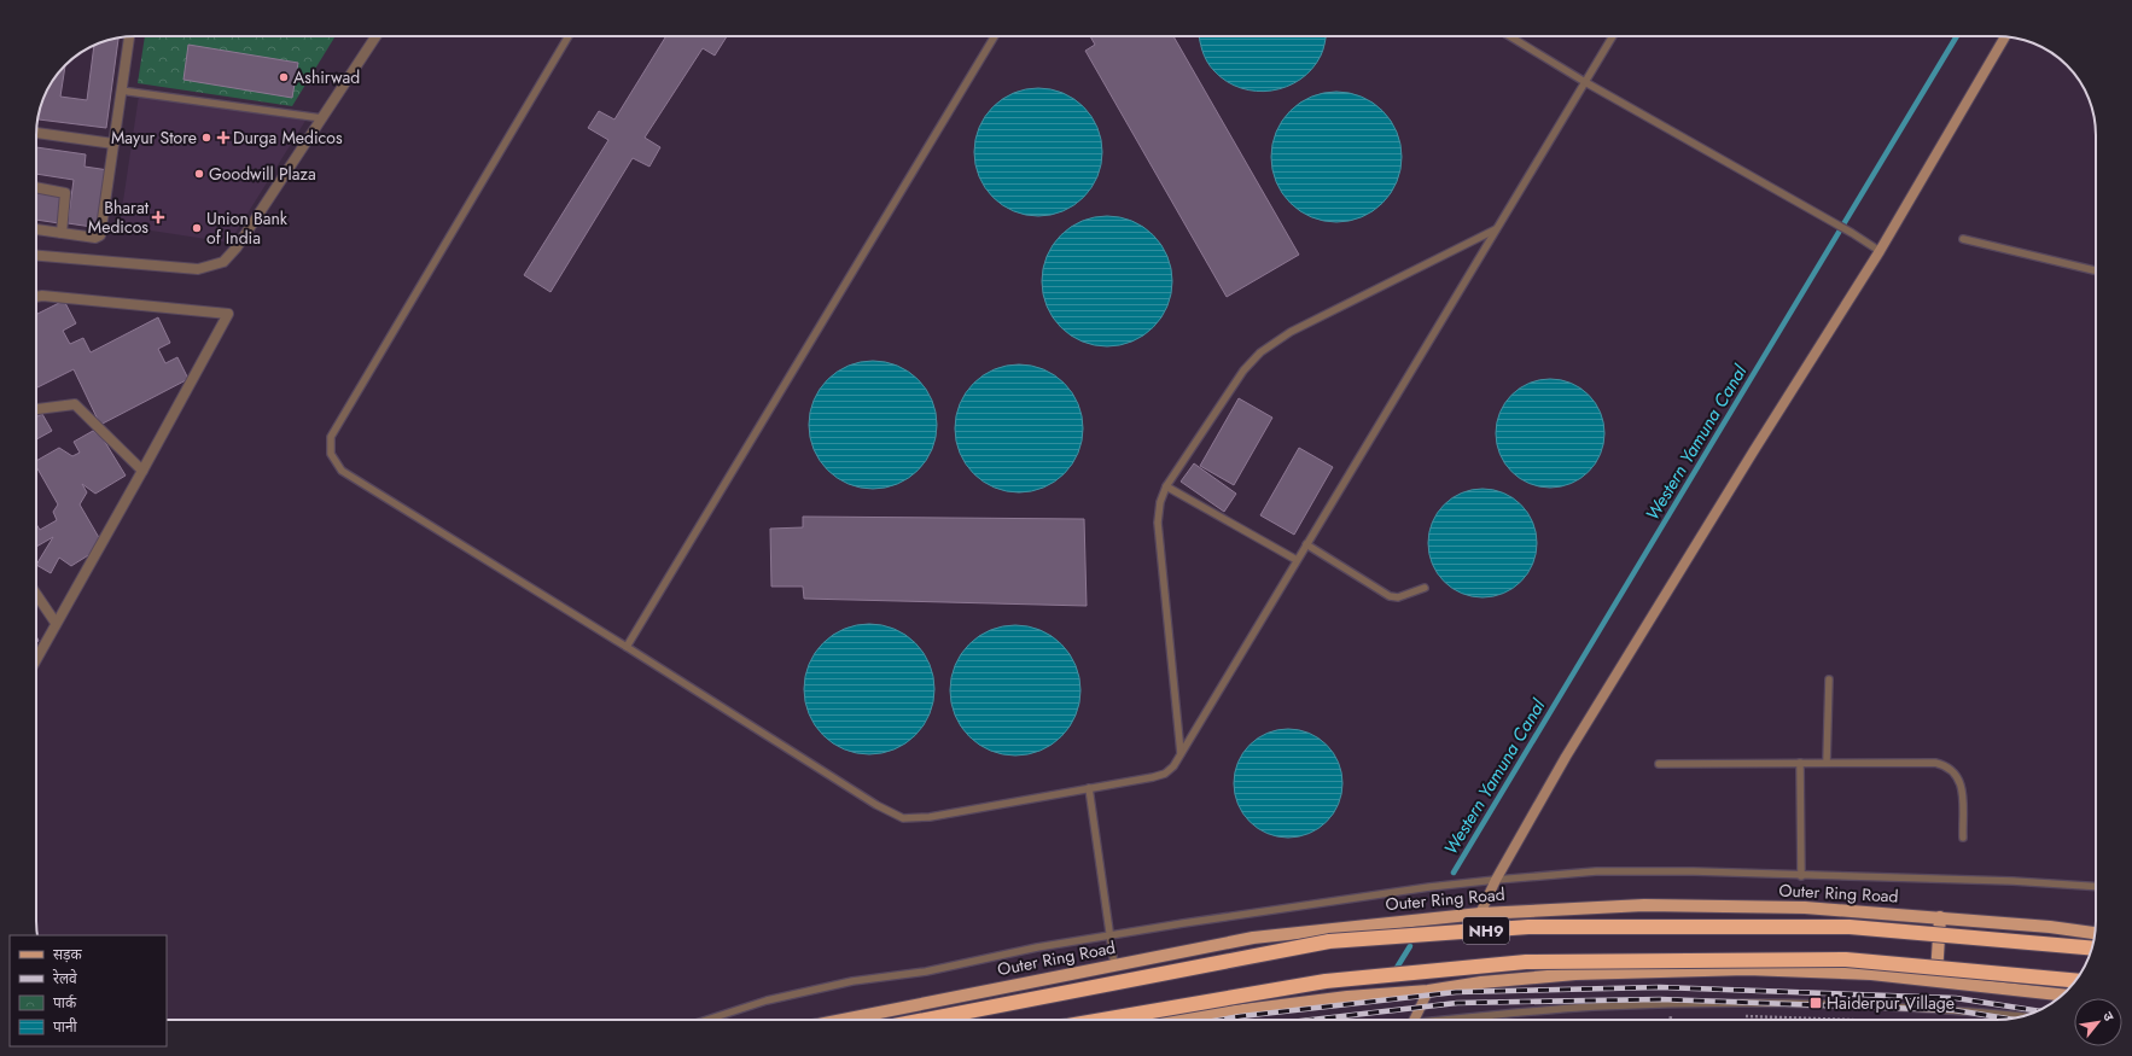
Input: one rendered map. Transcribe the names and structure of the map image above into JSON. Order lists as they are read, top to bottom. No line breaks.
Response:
{"streets":{"highway":["Outer Ring Road","NH9"]},"water":["Western Yamuna Canal"],"places":{"other":["Ashirwad","Mayur Store","Goodwill Plaza","Union Bank of India"],"health":["Durga Medicos","Bharat Medicos"],"transit":["Haiderpur Village"]},"legend":["सड़क","रेलवे","पार्क","पानी"],"north":"top right"}
